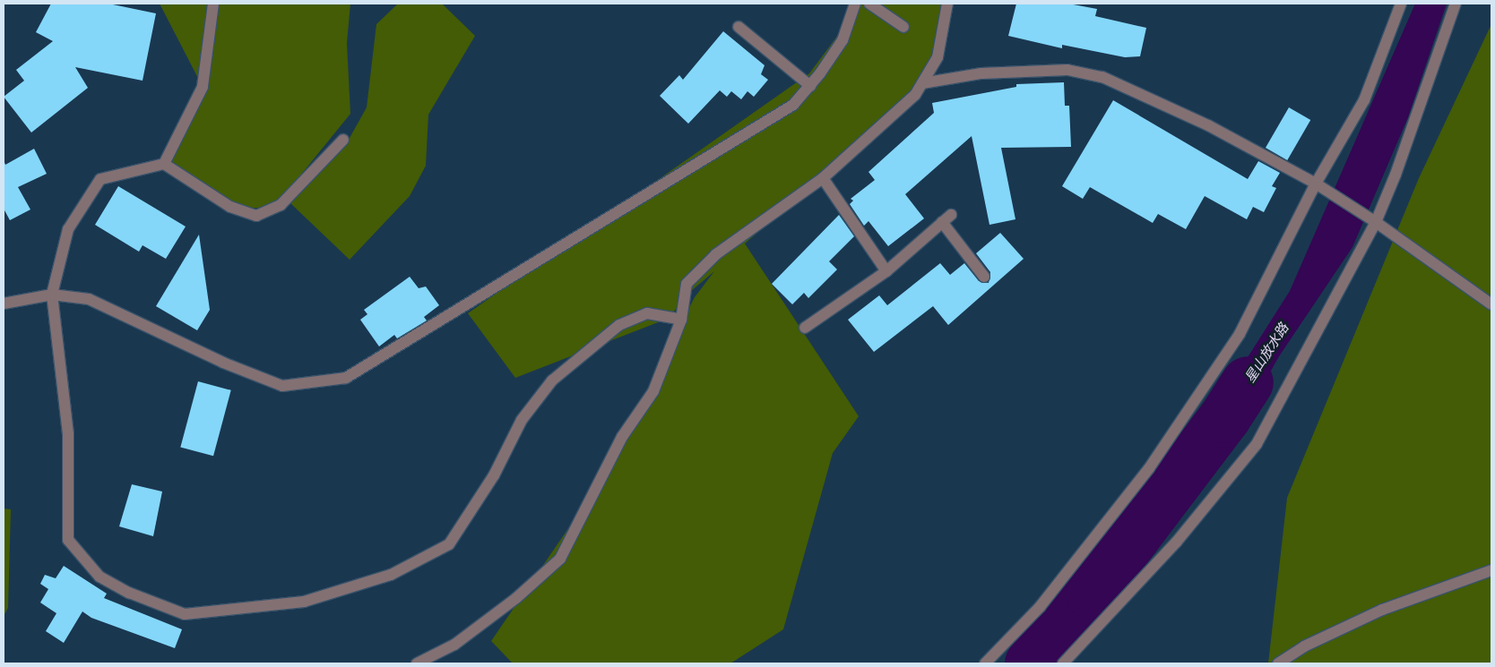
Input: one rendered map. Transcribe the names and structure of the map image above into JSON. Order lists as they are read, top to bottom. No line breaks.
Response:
{"water":["星山放水路"]}
